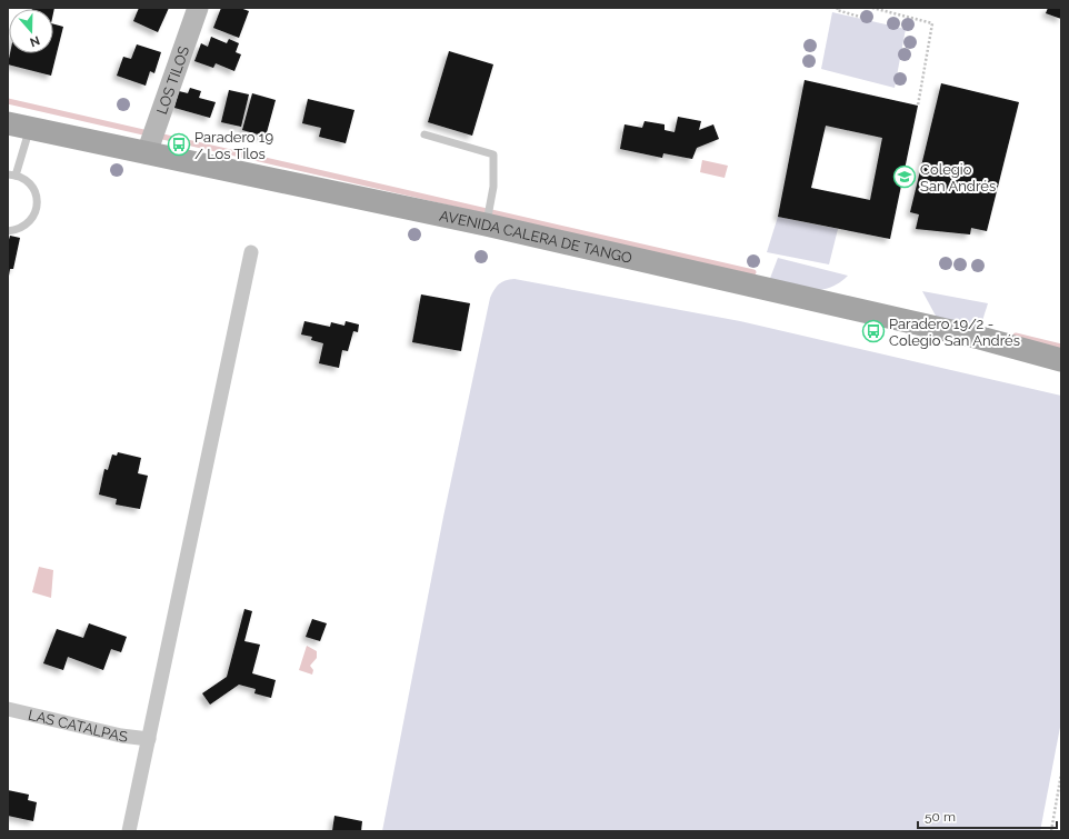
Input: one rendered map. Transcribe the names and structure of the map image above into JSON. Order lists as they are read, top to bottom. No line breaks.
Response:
{"streets":{"main road":["AVENIDA CALERA DE TANGO"],"street":["LOS TILOS","LAS CATALPAS"]},"crossings":[["LOS TILOS","AVENIDA CALERA DE TANGO"]],"places":{"bus stop":["Paradero 19 / Los Tilos","Paradero 19/2 - Colegio San Andrés"],"school or university":["Colegio San Andrés"]},"scale_bar":"50 m","north":"bottom"}
